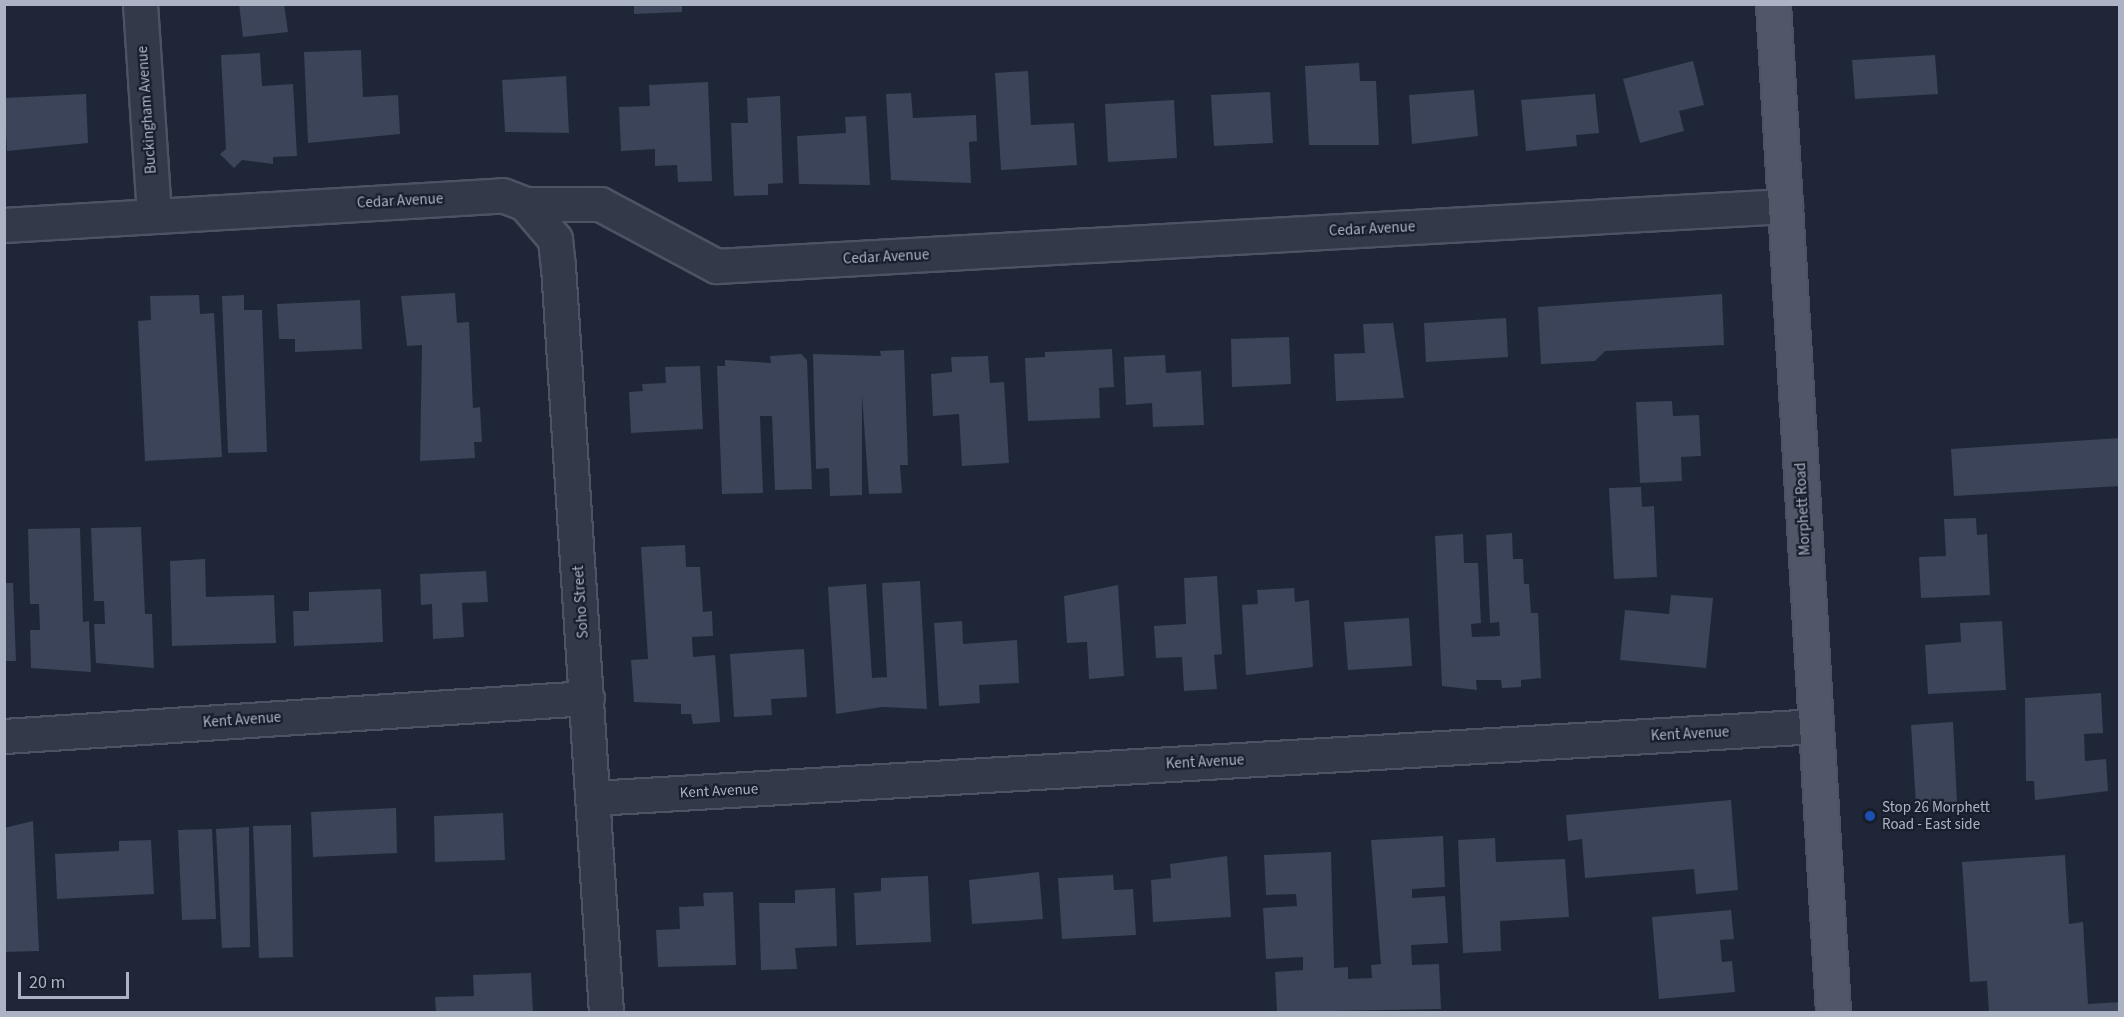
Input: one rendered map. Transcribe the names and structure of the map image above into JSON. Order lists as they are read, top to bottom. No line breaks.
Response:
{"streets":{"main road":["Morphett Road"],"street":["Buckingham Avenue","Cedar Avenue","Soho Street","Kent Avenue"]},"crossings":[["Buckingham Avenue","Cedar Avenue"],["Cedar Avenue","Morphett Road"],["Cedar Avenue","Soho Street"],["Morphett Road","Kent Avenue"],["Soho Street","Kent Avenue"]],"places":["Stop 26 Morphett Road - East side"],"scale_bar":"20 m"}
